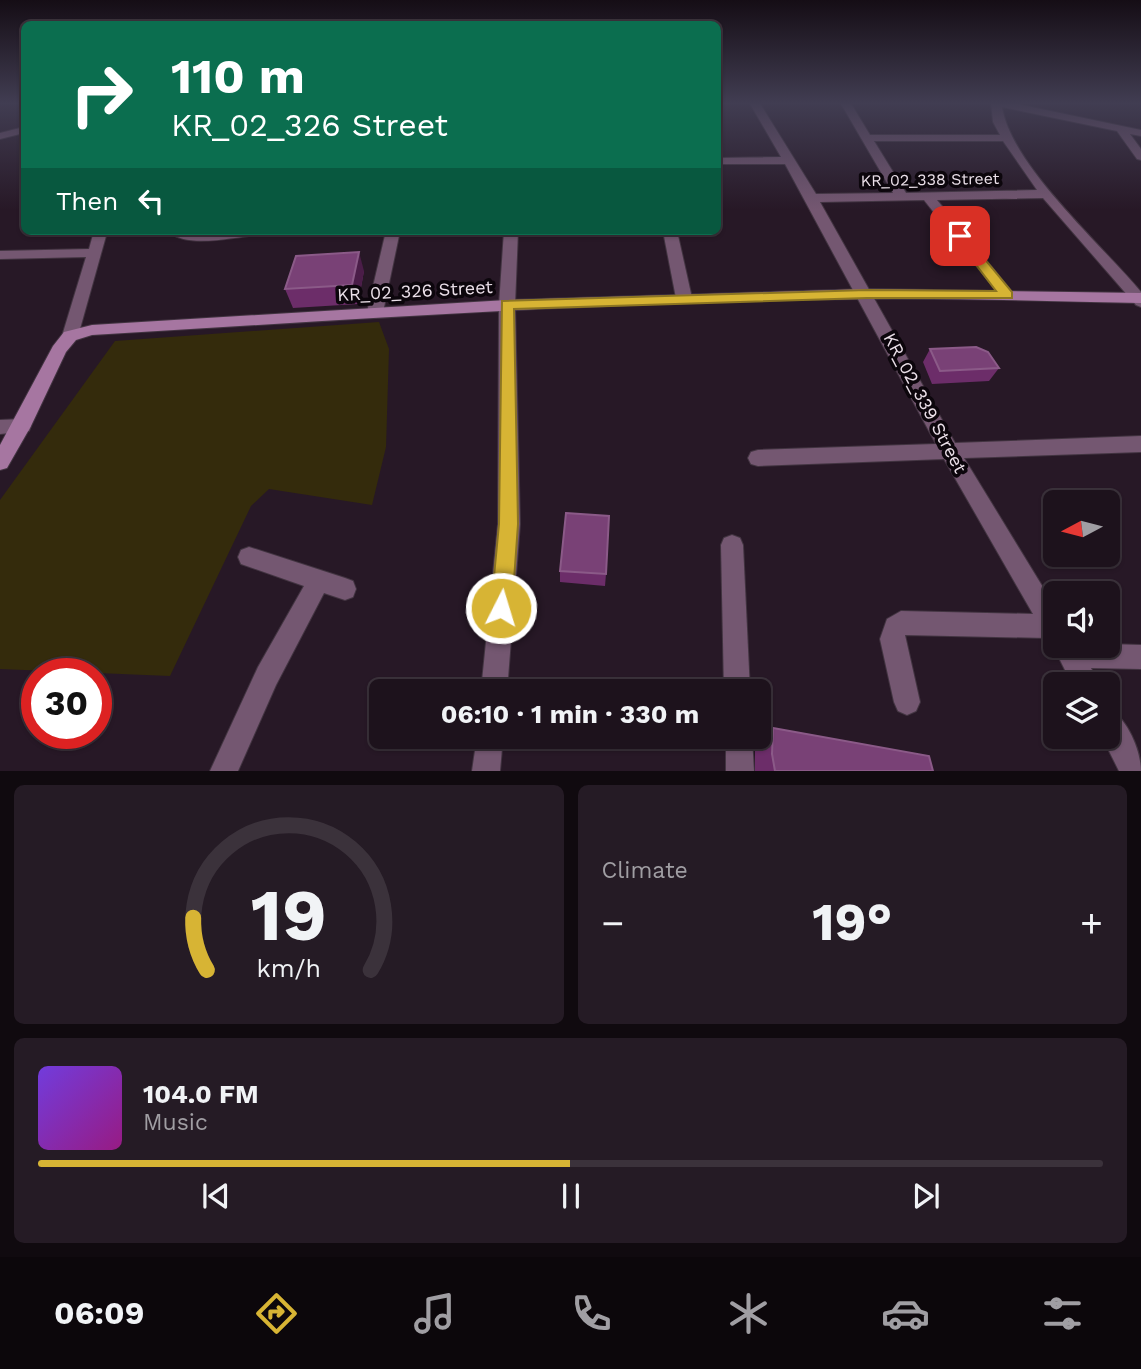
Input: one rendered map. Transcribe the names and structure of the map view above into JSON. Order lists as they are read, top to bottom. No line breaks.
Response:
{"streets":{"street":["KR_02_338 Street","KR_02_326 Street","KR_02_339 Street"]},"crossings":[["KR_02_338 Street","KR_02_339 Street"],["KR_02_326 Street","KR_02_339 Street"]],"north":"left","page":{"turn":["110 m","KR_02_326 Street"],"then":"Then","limit":"30","trip":"06:10 · 1 min · 330 m","tile":"Climate","heat":["−","19°","+"],"song":["104.0 FM","Music"],"tabs":"06:09","gauge":["19","km/h"]}}
